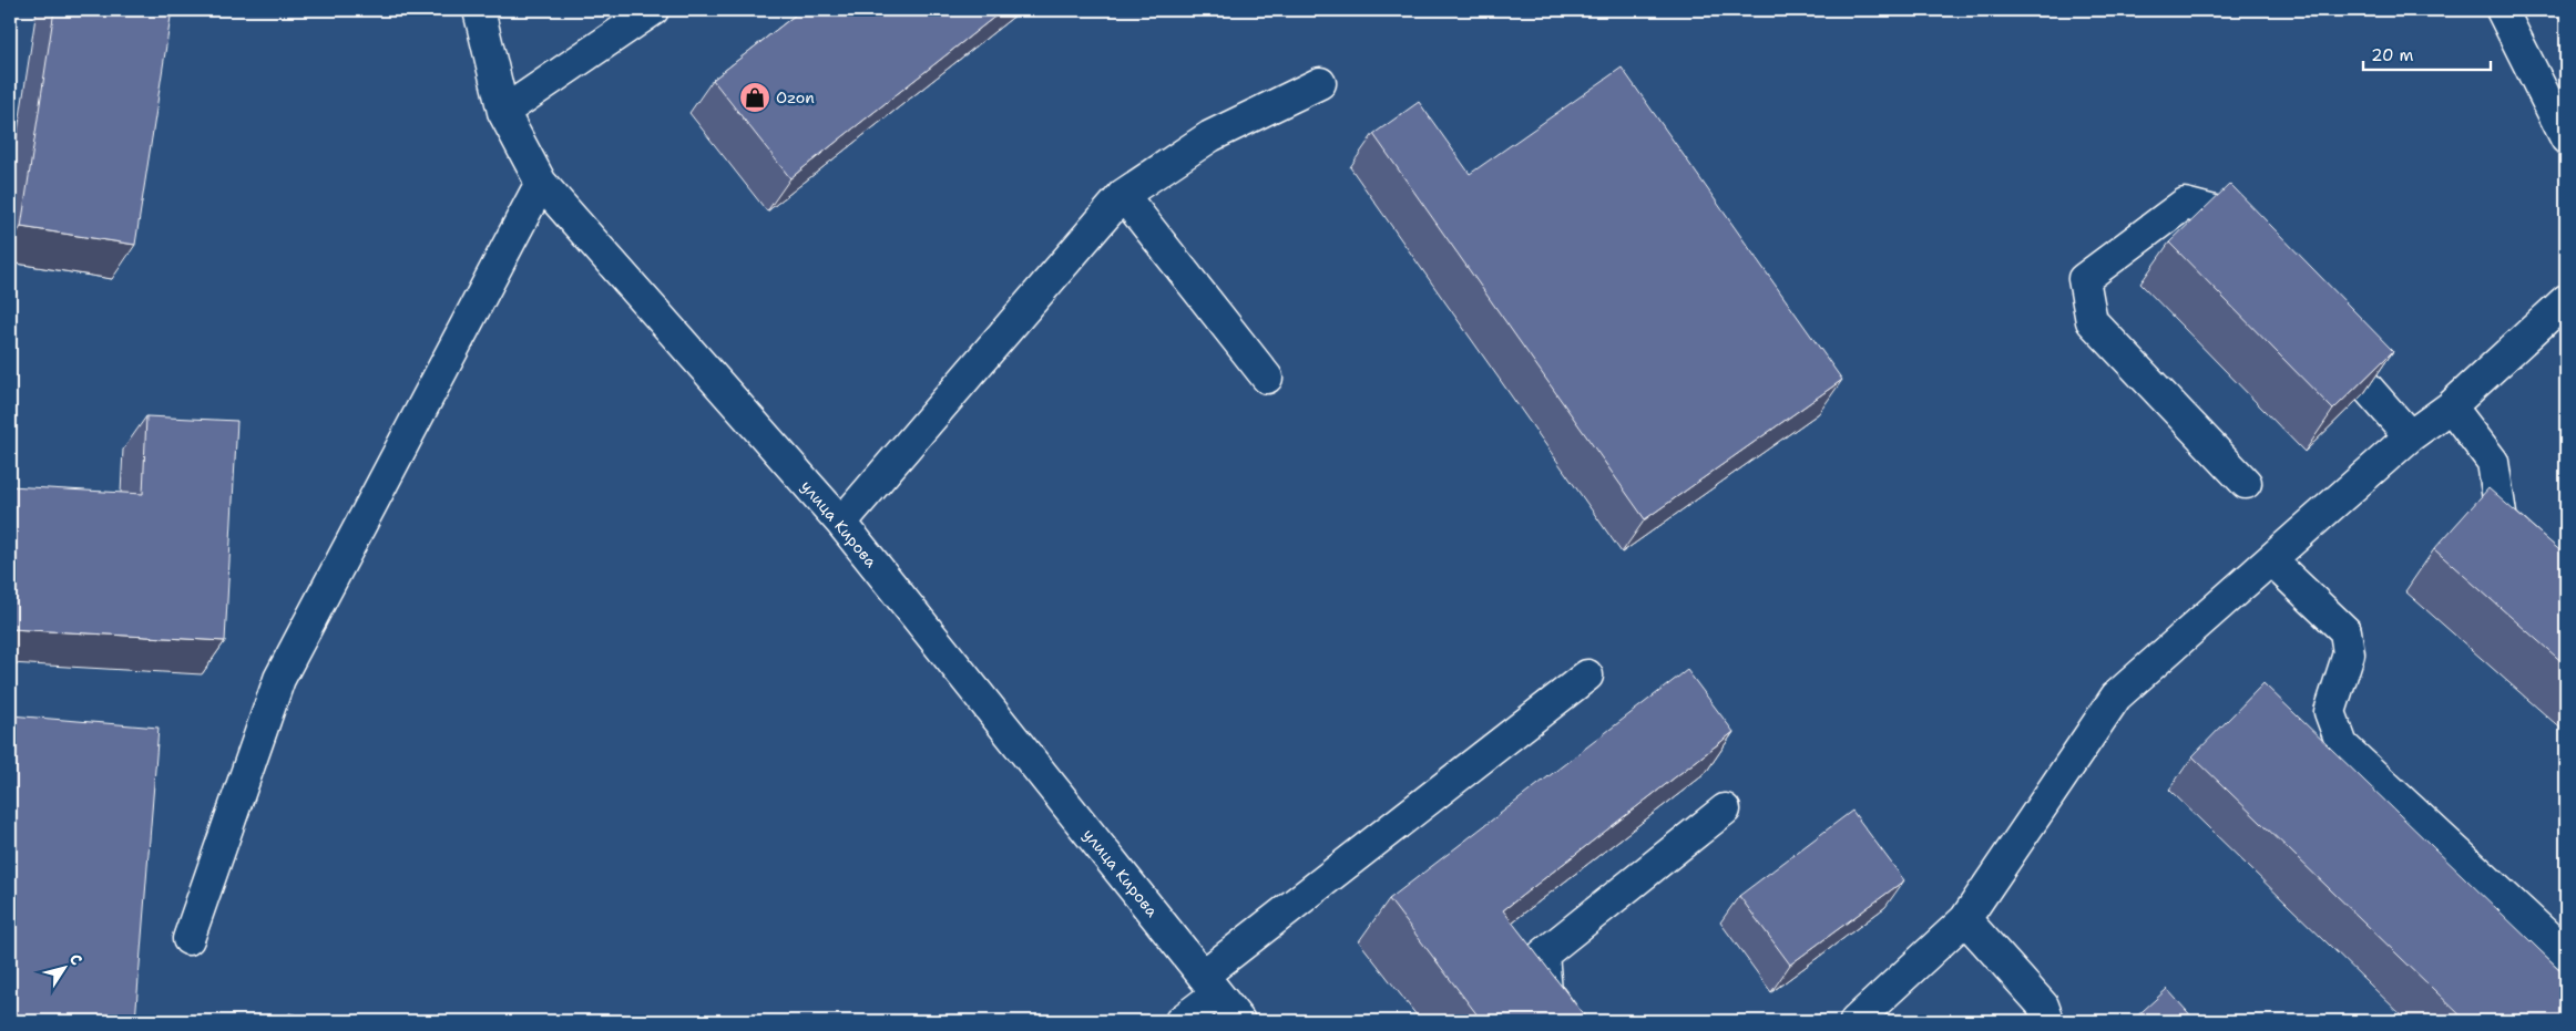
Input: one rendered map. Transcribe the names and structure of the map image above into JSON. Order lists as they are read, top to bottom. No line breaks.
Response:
{"streets":{"street":["улица Кирова"]},"places":{"shop":["Ozon"]},"scale_bar":"20 m","north":"top right"}
